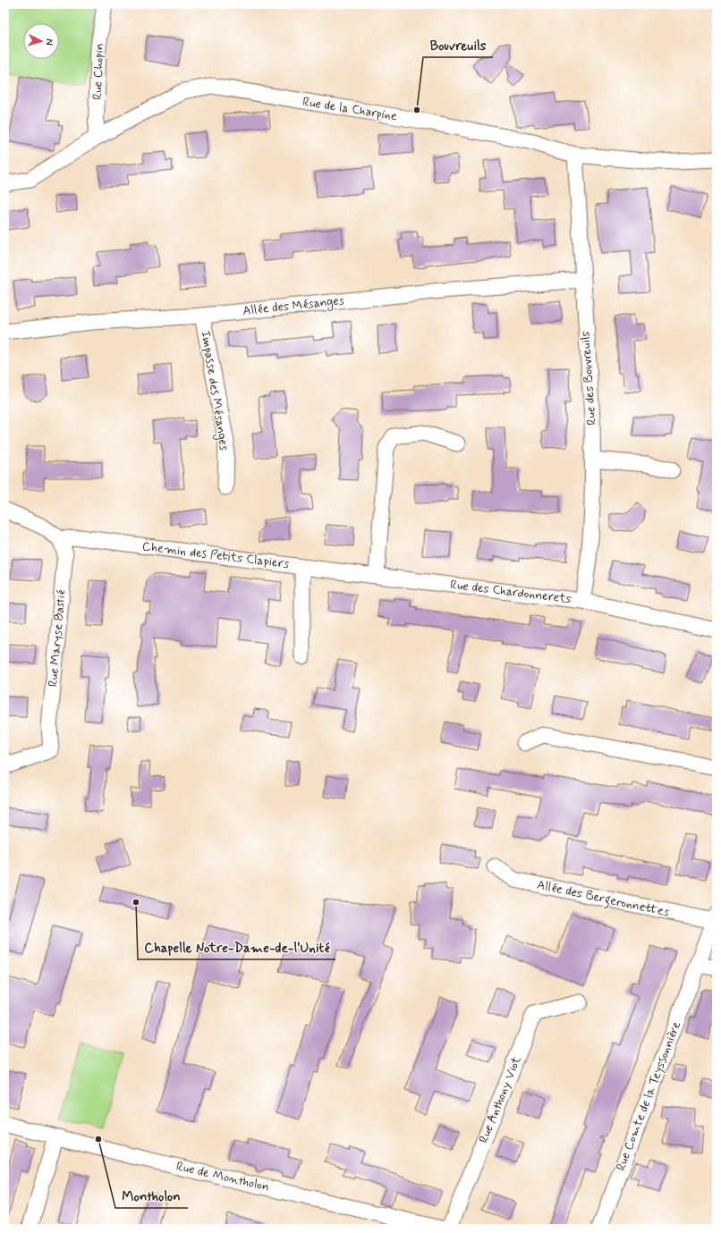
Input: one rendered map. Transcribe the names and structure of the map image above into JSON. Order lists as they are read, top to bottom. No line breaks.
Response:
{"streets":{"street":["Rue Chopin","Rue de la Charpine","Allée des Mésanges","Rue des Bouvreuils","Impasse des Mésanges","Chemin des Petits Clapiers","Rue des Chardonnerets","Rue Maryse Bastié","Allée des Bergeronnettes","Rue Comte de la Teyssonnière","Rue Anthony Viot","Rue de Montholon"]},"crossings":[["Rue Chopin","Rue de la Charpine"],["Rue de la Charpine","Rue des Bouvreuils"],["Allée des Mésanges","Rue des Bouvreuils"],["Allée des Mésanges","Impasse des Mésanges"],["Rue des Bouvreuils","Rue des Chardonnerets"],["Chemin des Petits Clapiers","Rue des Chardonnerets"],["Chemin des Petits Clapiers","Rue Maryse Bastié"],["Allée des Bergeronnettes","Rue Comte de la Teyssonnière"]],"places":["Bouvreuils","Chapelle Notre-Dame-de-l'Unité","Montholon"],"north":"right"}
